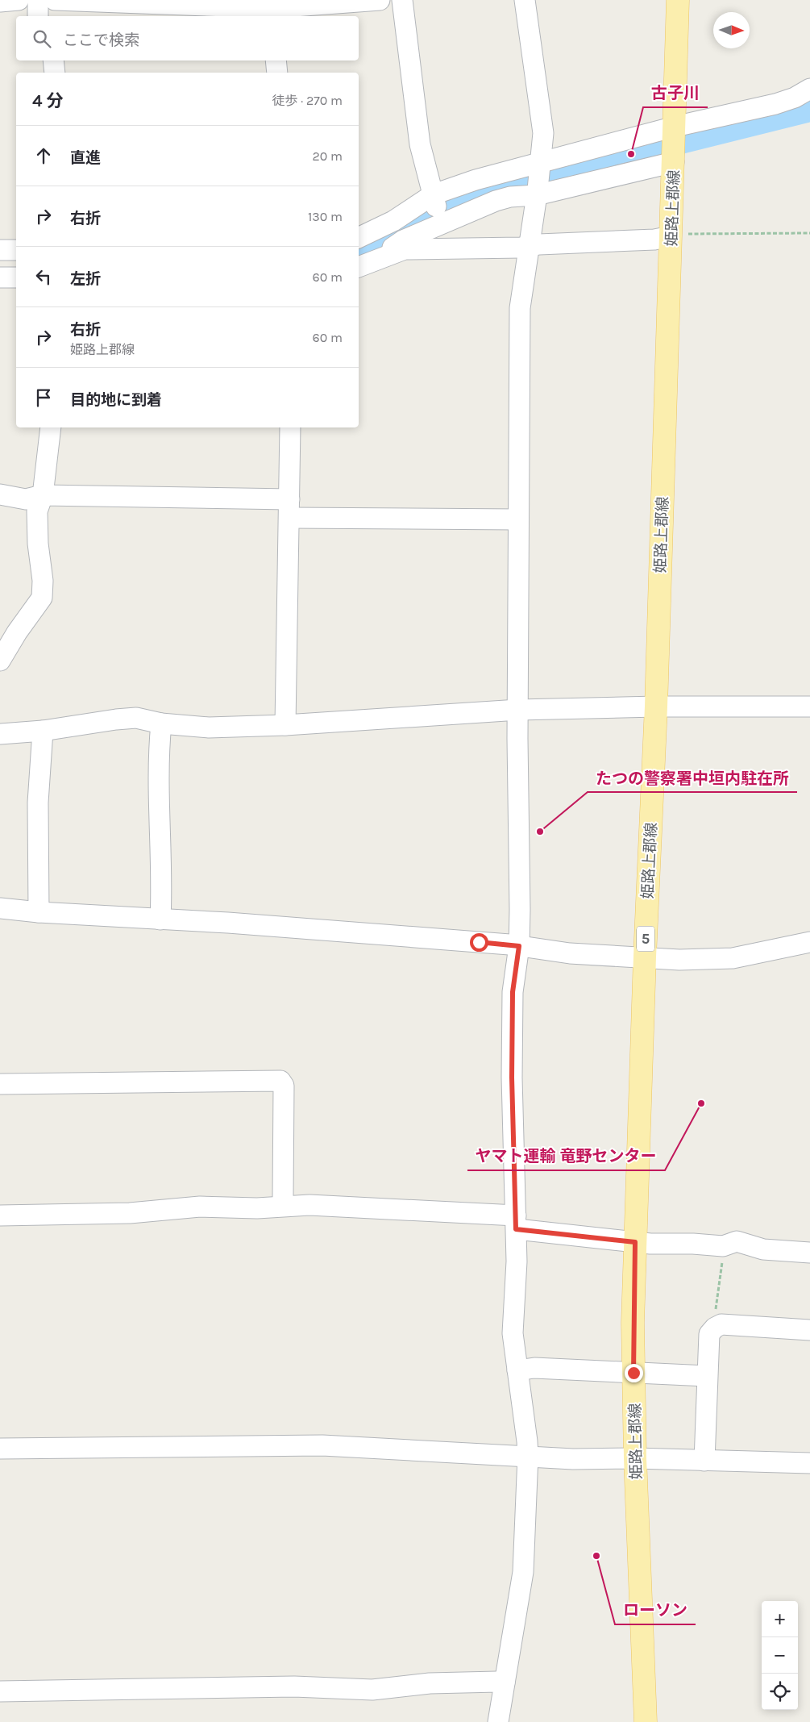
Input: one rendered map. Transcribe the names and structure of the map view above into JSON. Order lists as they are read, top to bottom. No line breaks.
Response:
{"streets":{"main road":["姫路上郡線","5"]},"places":["古子川","たつの警察署中垣内駐在所","ヤマト運輸 竜野センター","ローソン"],"north":"right","page":{"search":"ここで検索","heading":["4 分","徒歩 · 270 m"],"list":[["直進","20 m"],["右折","130 m"],["左折","60 m"],["右折","姫路上郡線","60 m"],"目的地に到着"],"map_buttons":["+","−"]}}
